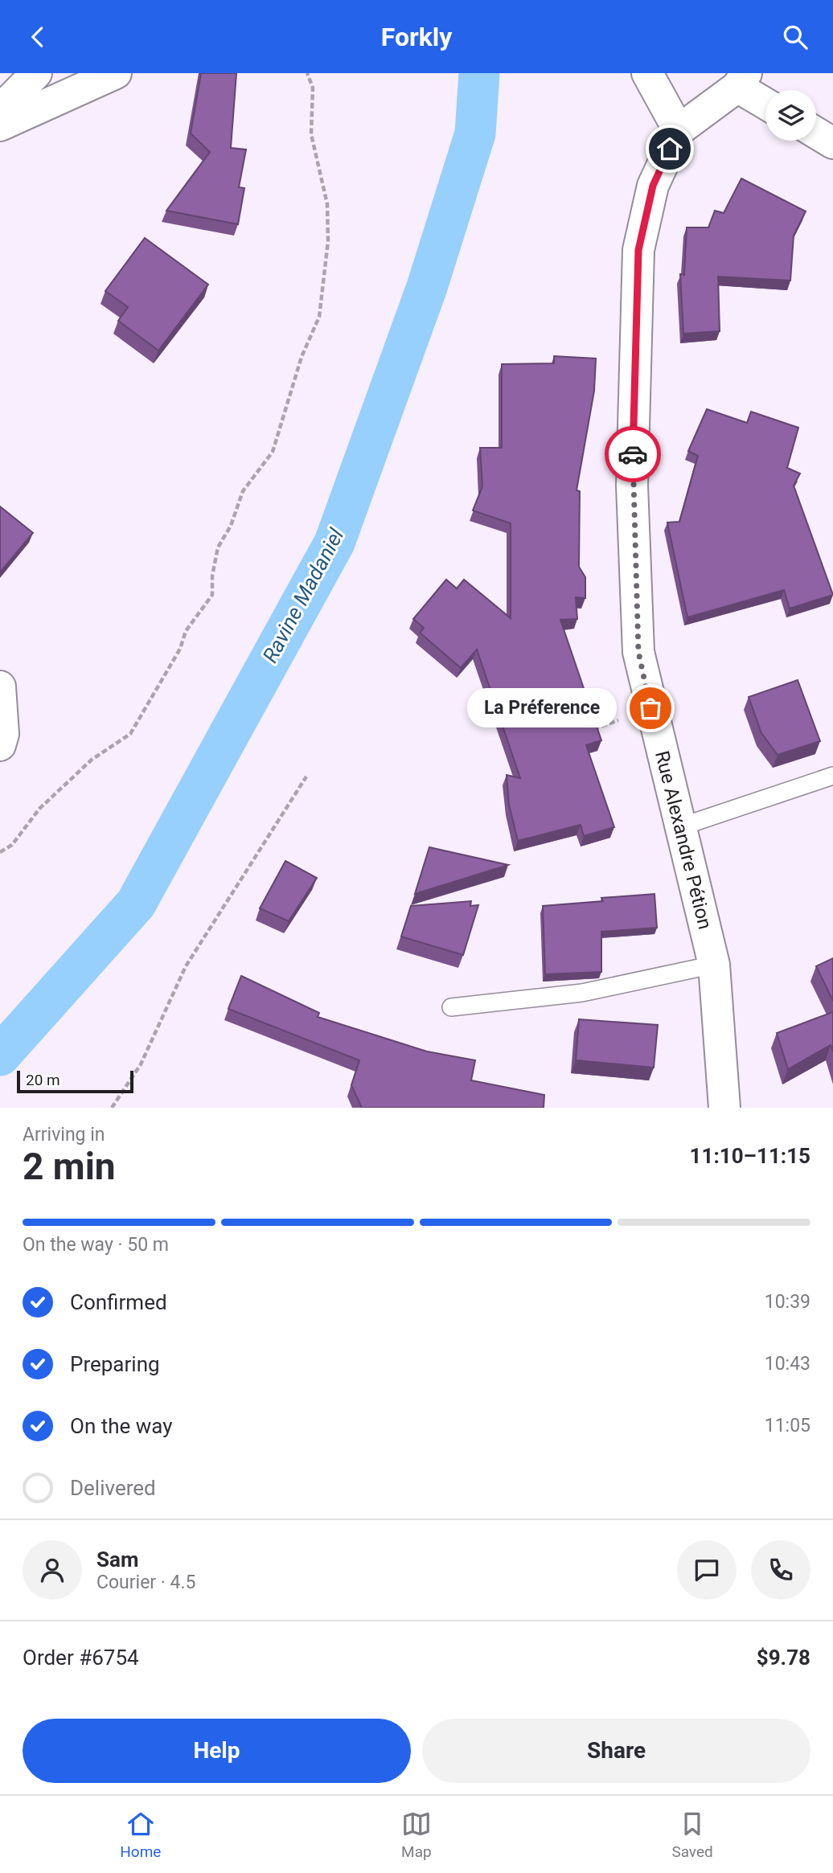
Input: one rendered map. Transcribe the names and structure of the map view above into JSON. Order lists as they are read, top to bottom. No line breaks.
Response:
{"streets":{"street":["Rue Alexandre Pétion"]},"water":["Ravine Madaniel"],"places":["La Préference"],"scale_bar":"20 m","page":{"header":"Forkly","bubble":"La Préference","scale":"20 m","heading":["2 min","Arriving in","11:10–11:15"],"panel":["Sam","Courier · 4.5","Order #6754","$9.78"],"bar":"On the way · 50 m","list":[["Confirmed","10:39"],["Preparing","10:43"],["On the way","11:05"],"Delivered"],"buttons":["Help","Share"],"tabs":["Home","Map","Saved"]}}
